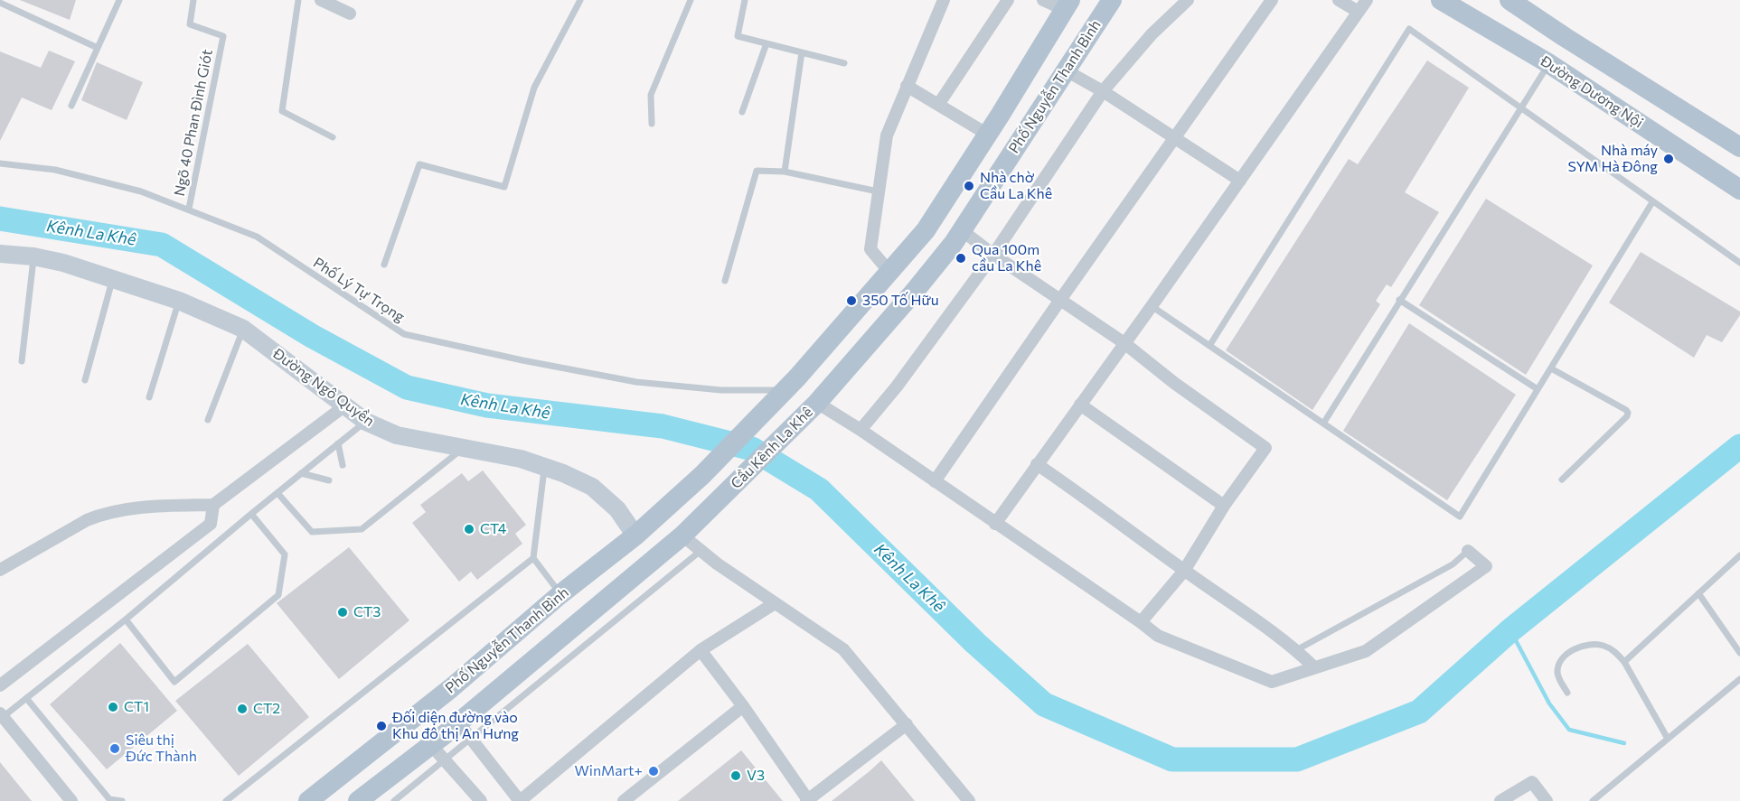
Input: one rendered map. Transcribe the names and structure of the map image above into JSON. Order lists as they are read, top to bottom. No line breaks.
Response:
{"streets":{"main road":["Phố Nguyễn Thanh Bình","Đường Dương Nội","Cầu Kênh La Khê"],"street":["Đường Ngô Quyền"],"lane":["Ngõ 40 Phan Đình Giót","Phố Lý Tự Trọng"]},"crossings":[["Phố Nguyễn Thanh Bình","Phố Lý Tự Trọng"],["Phố Nguyễn Thanh Bình","Đường Ngô Quyền"],["Phố Nguyễn Thanh Bình","Cầu Kênh La Khê"],["Ngõ 40 Phan Đình Giót","Phố Lý Tự Trọng"],["Phố Lý Tự Trọng","Cầu Kênh La Khê"]],"water":["Kênh La Khê"],"places":["Nhà máy SYM Hà Đông","Nhà chờ Cầu La Khê","Qua 100m cầu La Khê","350 Tố Hữu","CT4","CT3","CT1","CT2","Đối diện đường vào Khu đô thị An Hưng","Siêu thị Đức Thành","WinMart+","V3"]}
